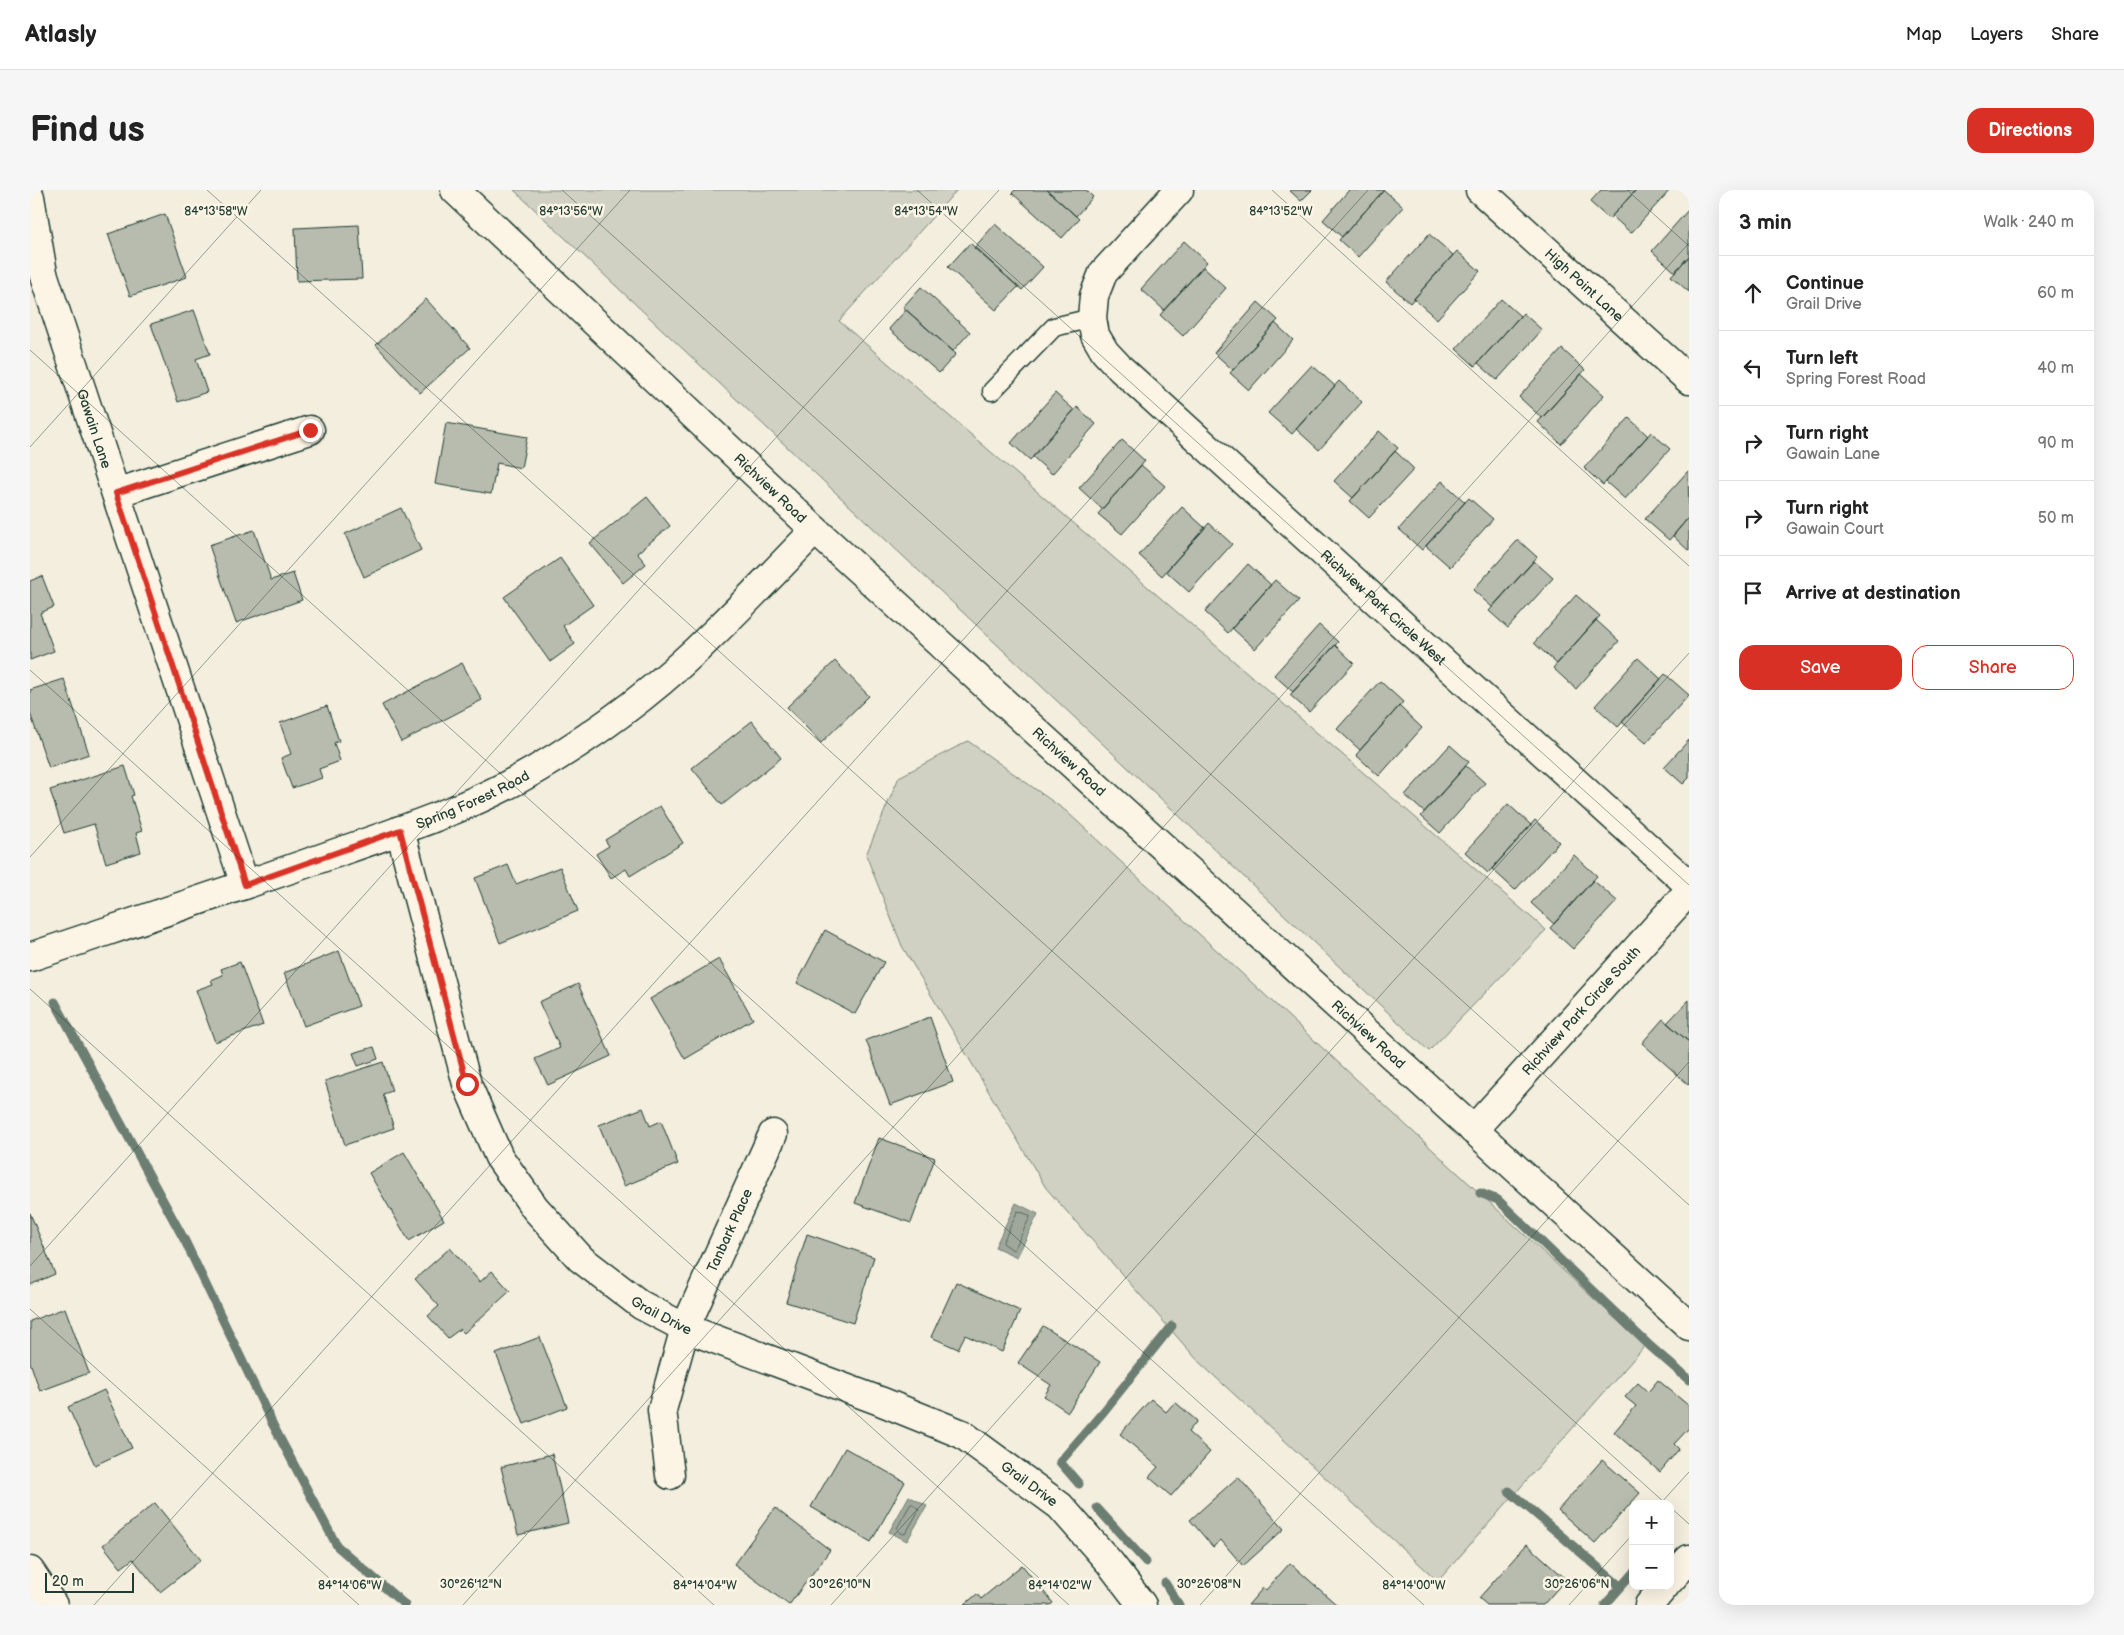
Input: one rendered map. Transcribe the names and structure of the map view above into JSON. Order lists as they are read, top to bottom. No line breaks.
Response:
{"streets":{"street":["High Point Lane","Gawain Lane","Richview Road","Richview Park Circle West","Spring Forest Road","Richview Park Circle South","Tanbark Place","Grail Drive"]},"crossings":[["Gawain Lane","Spring Forest Road"],["Richview Road","Spring Forest Road"],["Richview Road","Richview Park Circle South"],["Spring Forest Road","Grail Drive"],["Tanbark Place","Grail Drive"]],"scale_bar":"20 m","page":{"header":"Atlasly","nav":["Map","Layers","Share"],"buttons":["Directions",["Save","Share"]],"title":"Find us","heading":["3 min","Walk · 240 m"],"list":[["Continue","Grail Drive","60 m"],["Turn left","Spring Forest Road","40 m"],["Turn right","Gawain Lane","90 m"],["Turn right","Gawain Court","50 m"],"Arrive at destination"],"map_buttons":["+","−"],"scale":"20 m"},"coordinates":["84°13'58\"W","84°13'56\"W","84°13'54\"W","84°13'52\"W","30°26'12\"N","30°26'10\"N","30°26'08\"N","30°26'06\"N","84°14'06\"W","84°14'04\"W","84°14'02\"W","84°14'00\"W"]}
